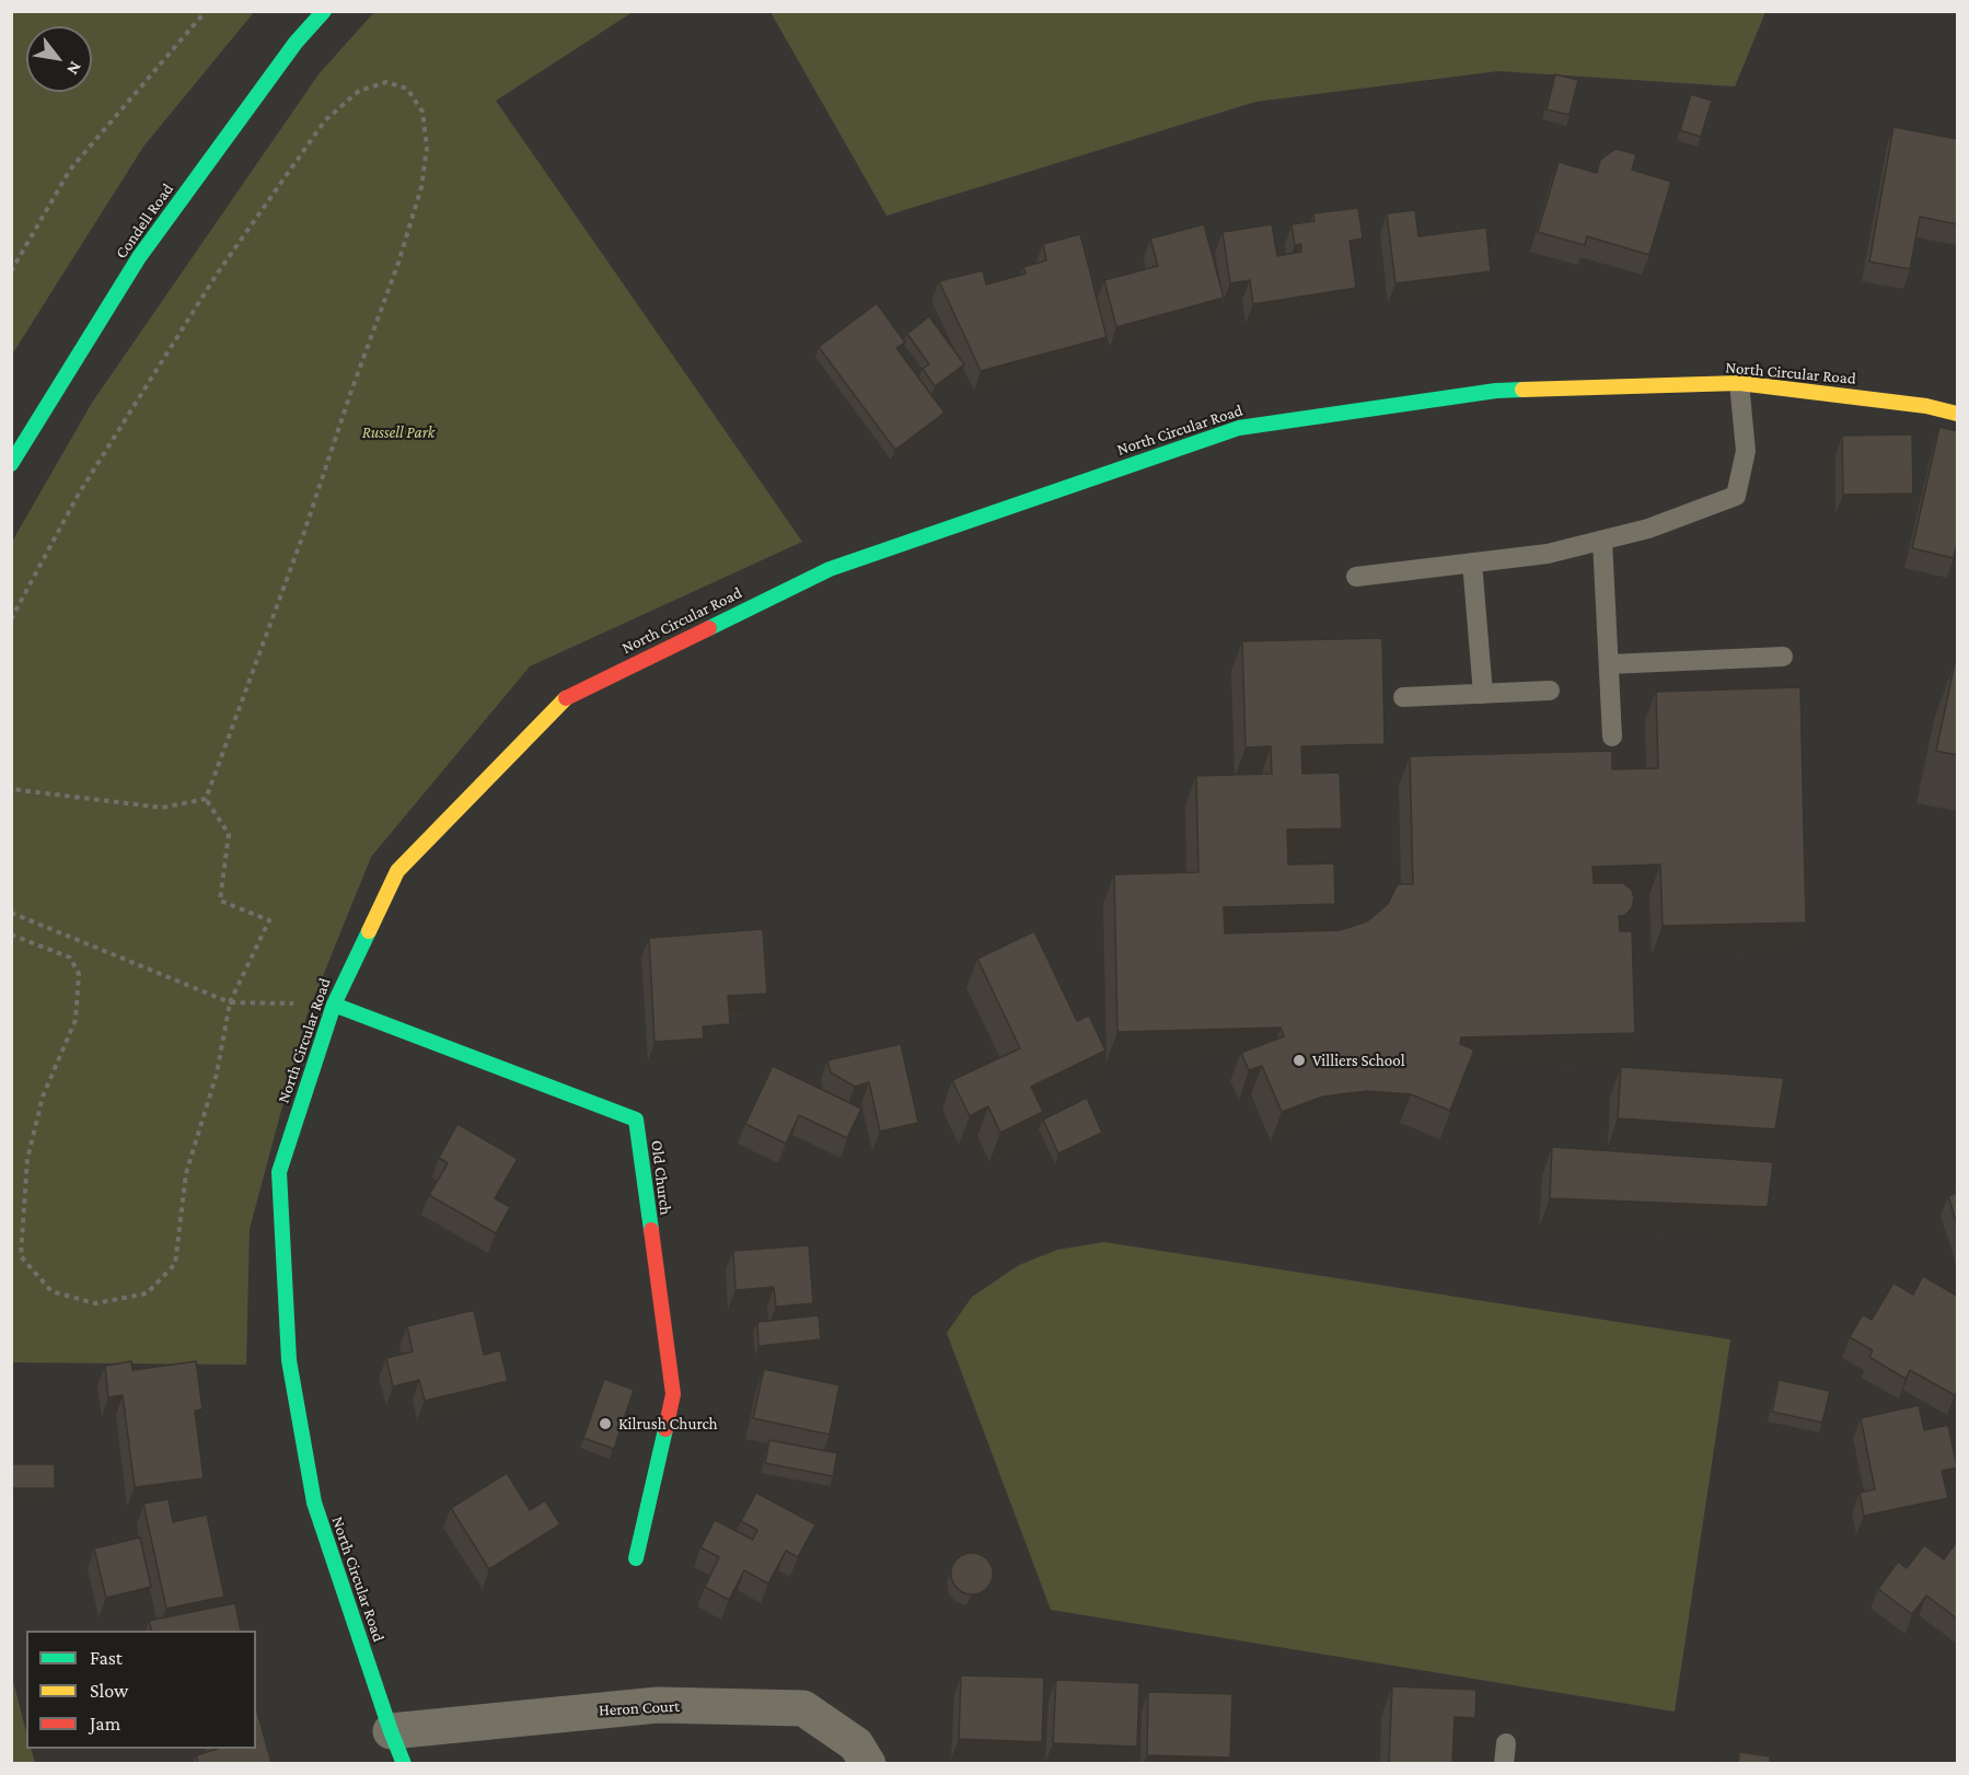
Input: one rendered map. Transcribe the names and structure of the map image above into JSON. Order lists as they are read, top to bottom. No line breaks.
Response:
{"streets":{"street":["Condell Road","North Circular Road","Old Church","Heron Court"]},"crossings":[["North Circular Road","Old Church"],["North Circular Road","Heron Court"]],"parks":["Russell Park"],"places":["Villiers School","Kilrush Church"],"legend":["Fast","Slow","Jam"],"north":"bottom right"}
